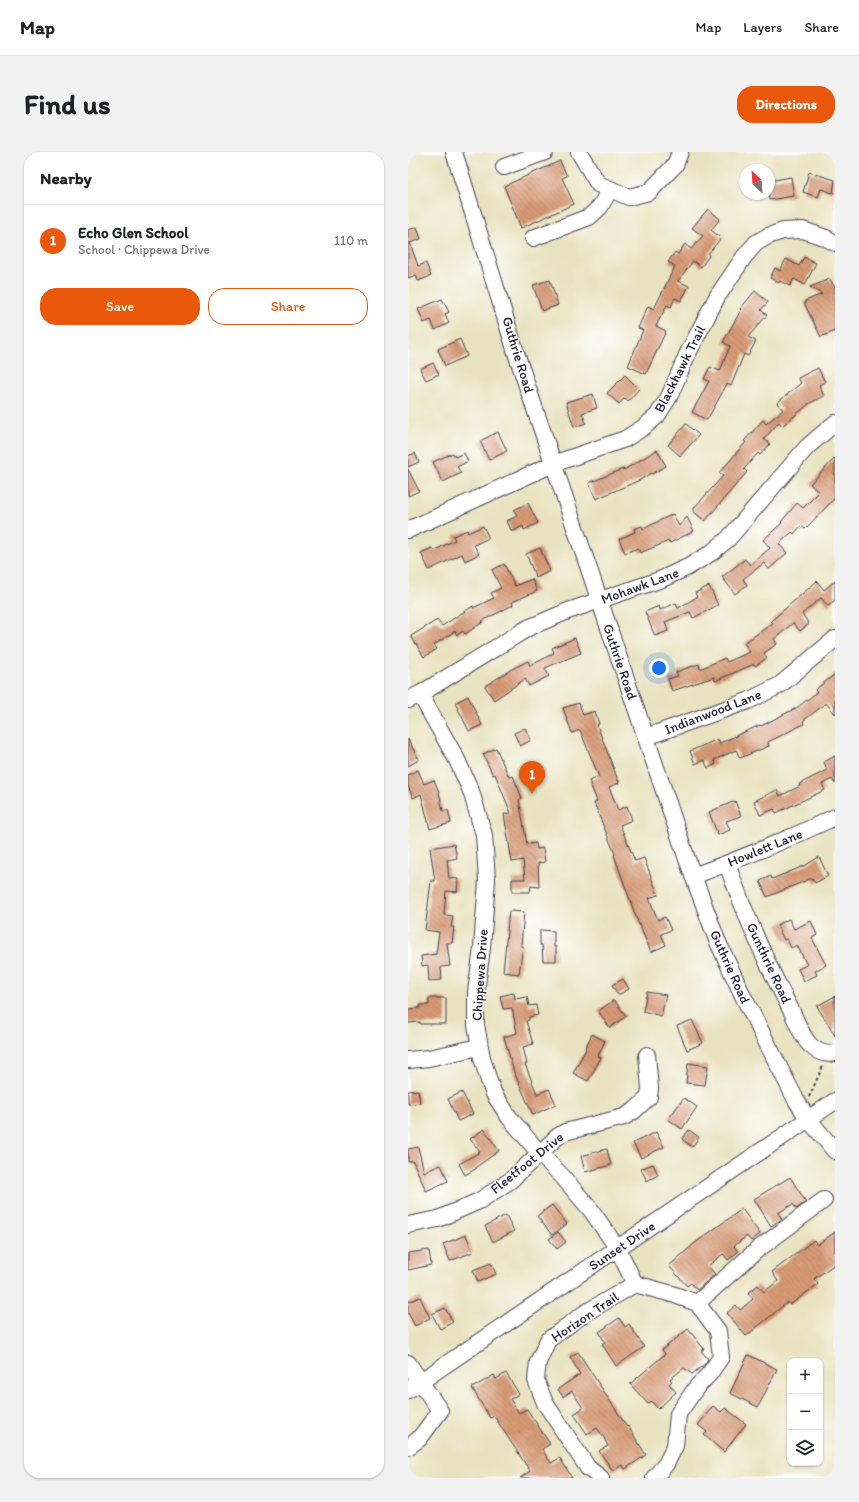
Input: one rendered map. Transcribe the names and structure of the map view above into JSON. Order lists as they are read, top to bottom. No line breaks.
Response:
{"streets":{"street":["Guthrie Road","Blackhawk Trail","Mohawk Lane","Indianwood Lane","Howlett Lane","Gunthrie Road","Chippewa Drive","Fleetfoot Drive","Sunset Drive","Horizon Trail"]},"crossings":[["Guthrie Road","Blackhawk Trail"],["Guthrie Road","Mohawk Lane"],["Guthrie Road","Indianwood Lane"],["Guthrie Road","Howlett Lane"],["Guthrie Road","Sunset Drive"],["Mohawk Lane","Chippewa Drive"],["Howlett Lane","Gunthrie Road"],["Chippewa Drive","Fleetfoot Drive"],["Chippewa Drive","Sunset Drive"]],"north":"top left","page":{"header":"Map","nav":["Map","Layers","Share"],"buttons":["Directions",["Save","Share"]],"title":"Find us","heading":"Nearby","list":[{"mark":"1","name":"Echo Glen School","note":"School · Chippewa Drive","value":"110 m"}],"pins":"1","map_buttons":["+","−"]}}
